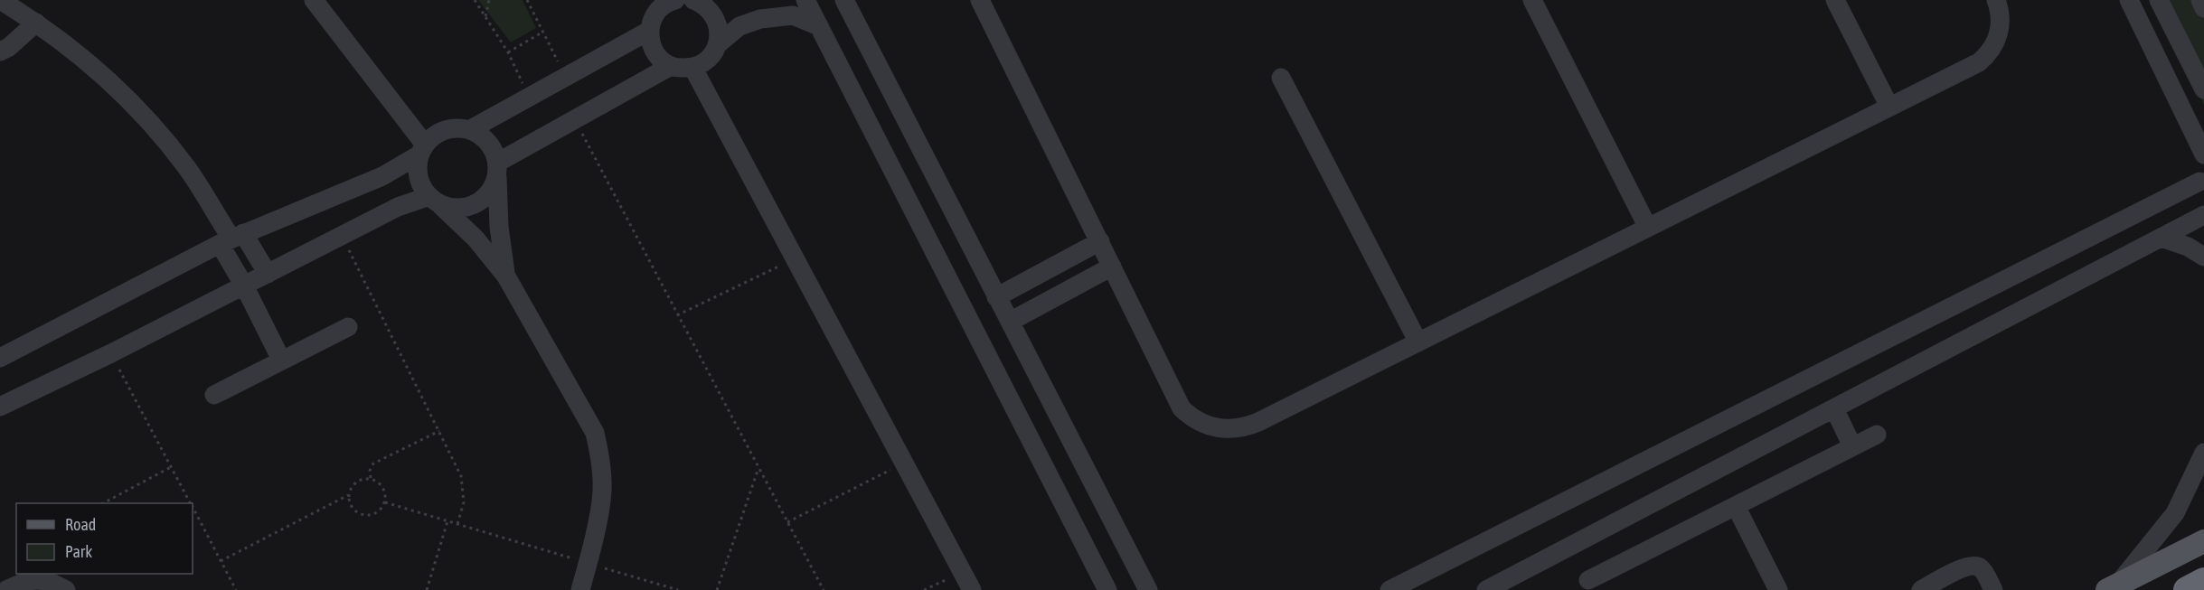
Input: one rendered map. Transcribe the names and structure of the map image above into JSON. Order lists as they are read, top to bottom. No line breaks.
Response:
{"legend":["Road","Park"]}
